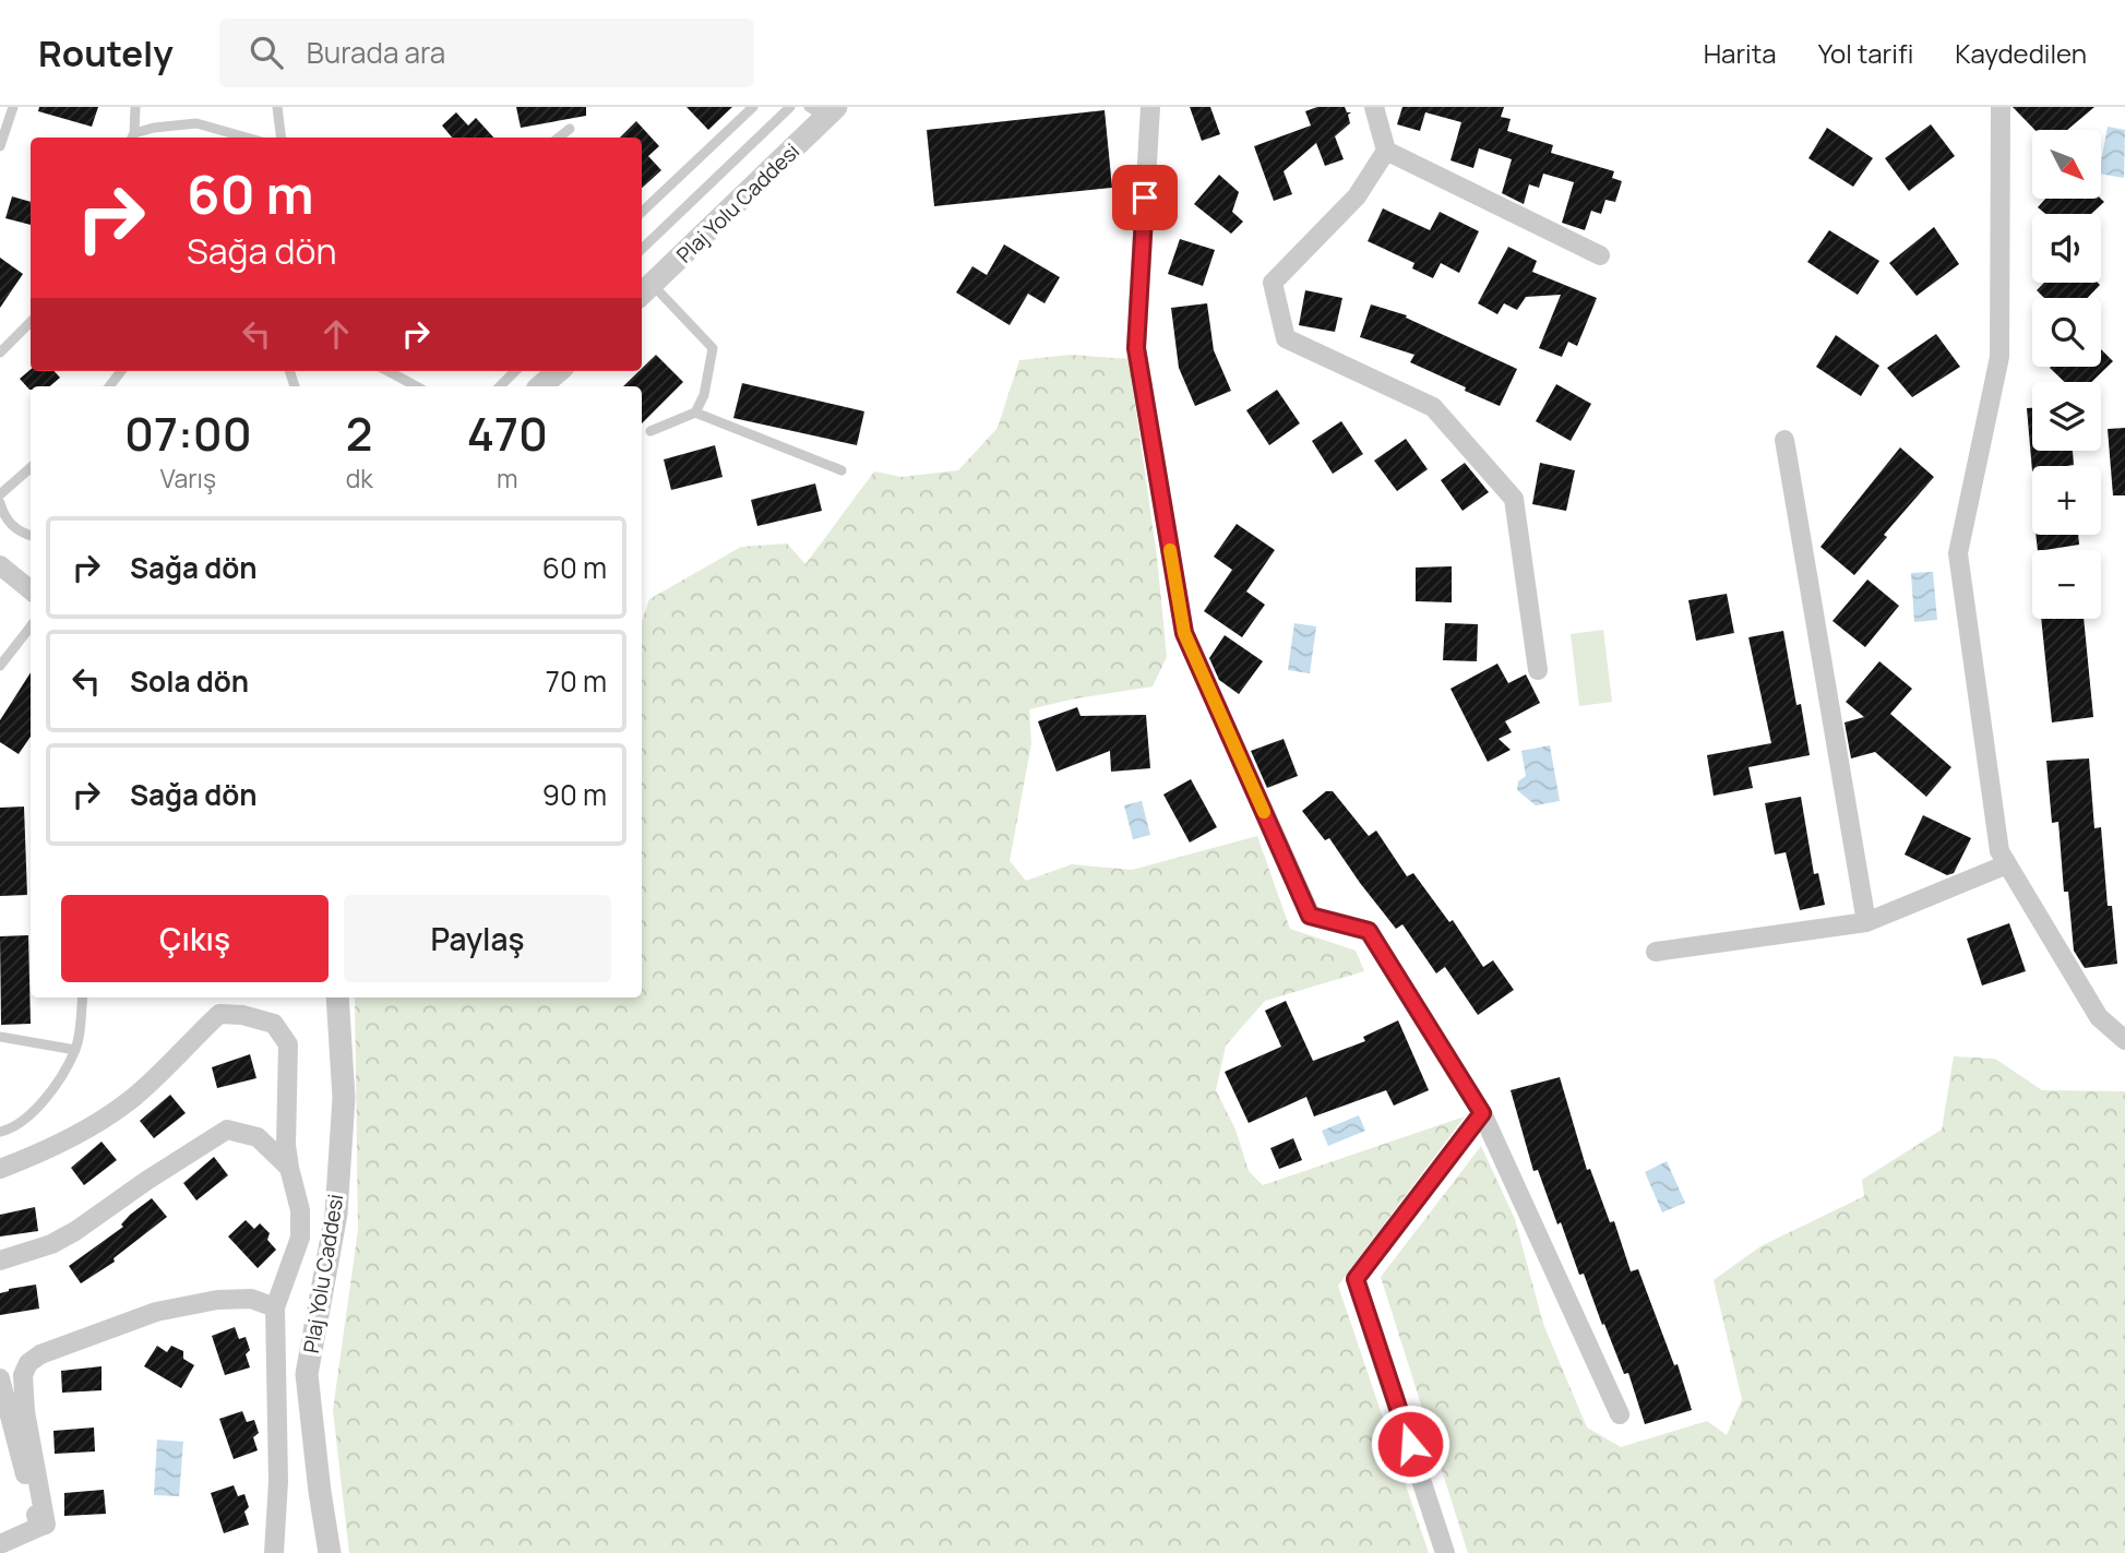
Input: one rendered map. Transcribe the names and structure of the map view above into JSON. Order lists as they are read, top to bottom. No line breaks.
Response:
{"streets":{"street":["Plaj Yolu Caddesi"]},"north":"bottom right","page":{"header":"Routely","search":"Burada ara","nav":["Harita","Yol tarifi","Kaydedilen"],"map_buttons":["+","−"],"turn":["60 m","Sağa dön"],"eta":["07:00","Varış","2","dk","470","m"],"list":[{"name":"Sağa dön","value":"60 m"},{"name":"Sola dön","value":"70 m"},{"name":"Sağa dön","value":"90 m"}],"buttons":["Çıkış","Paylaş"]}}
